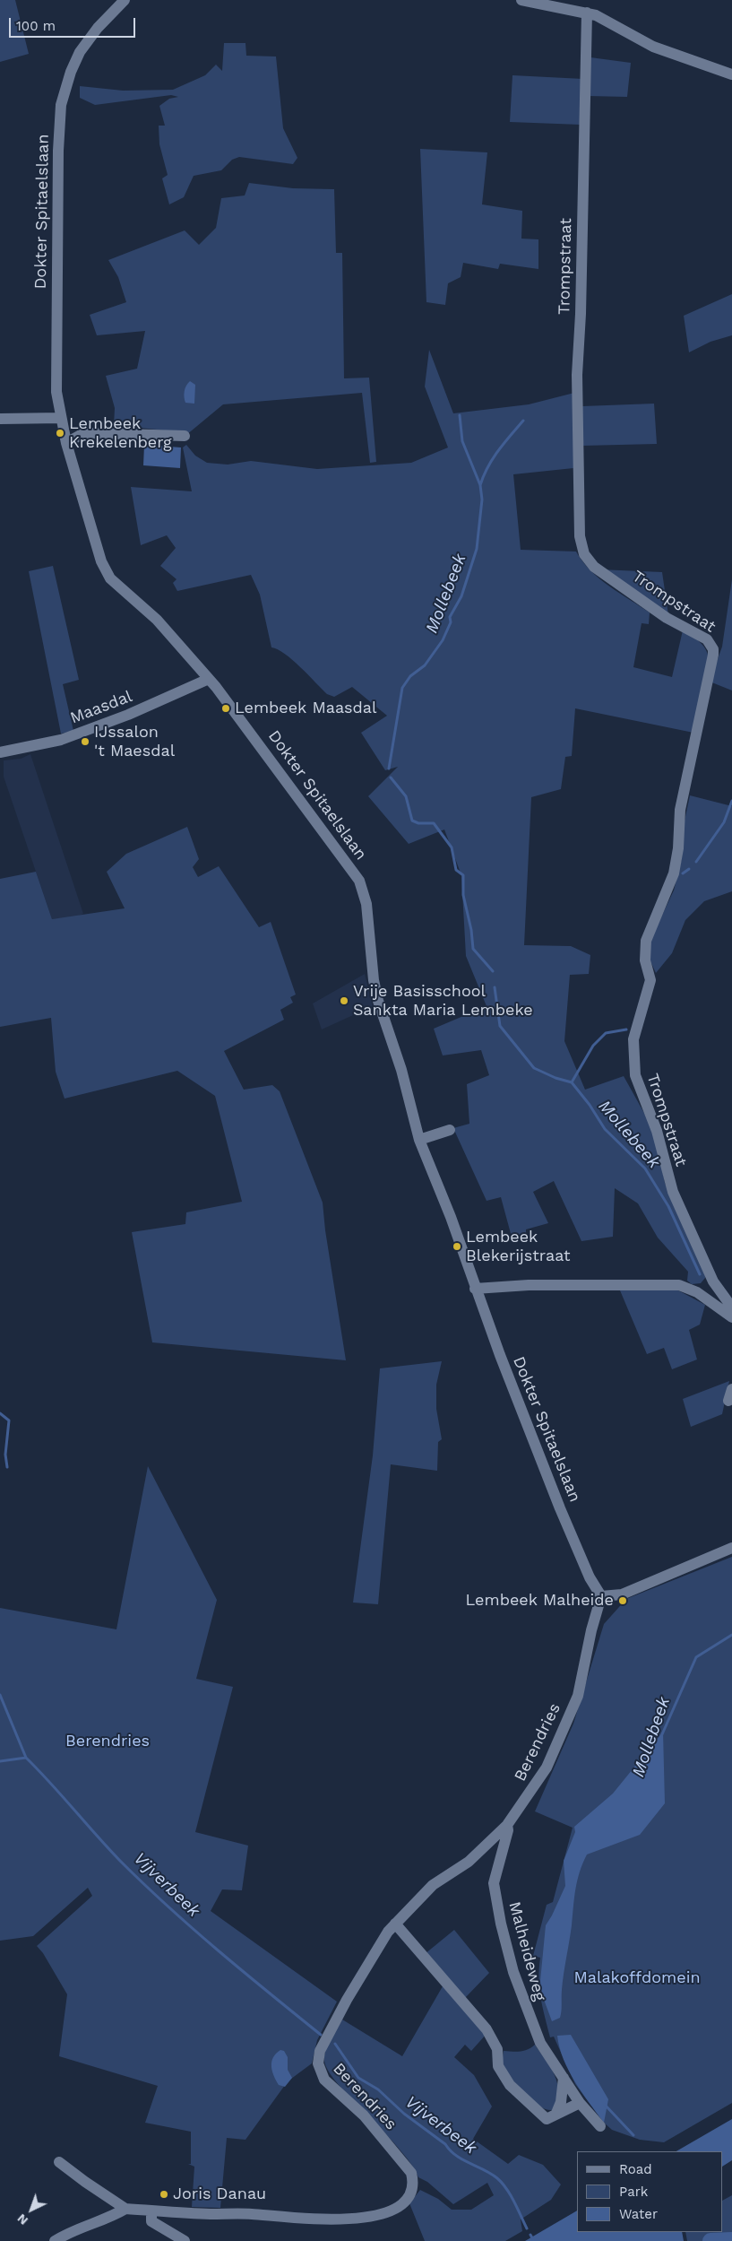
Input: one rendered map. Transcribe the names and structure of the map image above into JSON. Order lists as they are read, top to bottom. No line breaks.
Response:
{"streets":{"street":["Dokter Spitaelslaan","Trompstraat","Maasdal","Berendries","Malheideweg"]},"crossings":[["Dokter Spitaelslaan","Maasdal"],["Dokter Spitaelslaan","Berendries"],["Berendries","Malheideweg"]],"water":["Mollebeek","Vijverbeek"],"parks":["Berendries","Malakoffdomein"],"places":["Lembeek Krekelenberg","Lembeek Maasdal","IJssalon 't Maesdal","Vrije Basisschool Sankta Maria Lembeke","Lembeek Blekerijstraat","Lembeek Malheide","Joris Danau"],"legend":["Road","Park","Water"],"scale_bar":"100 m","north":"bottom left"}
